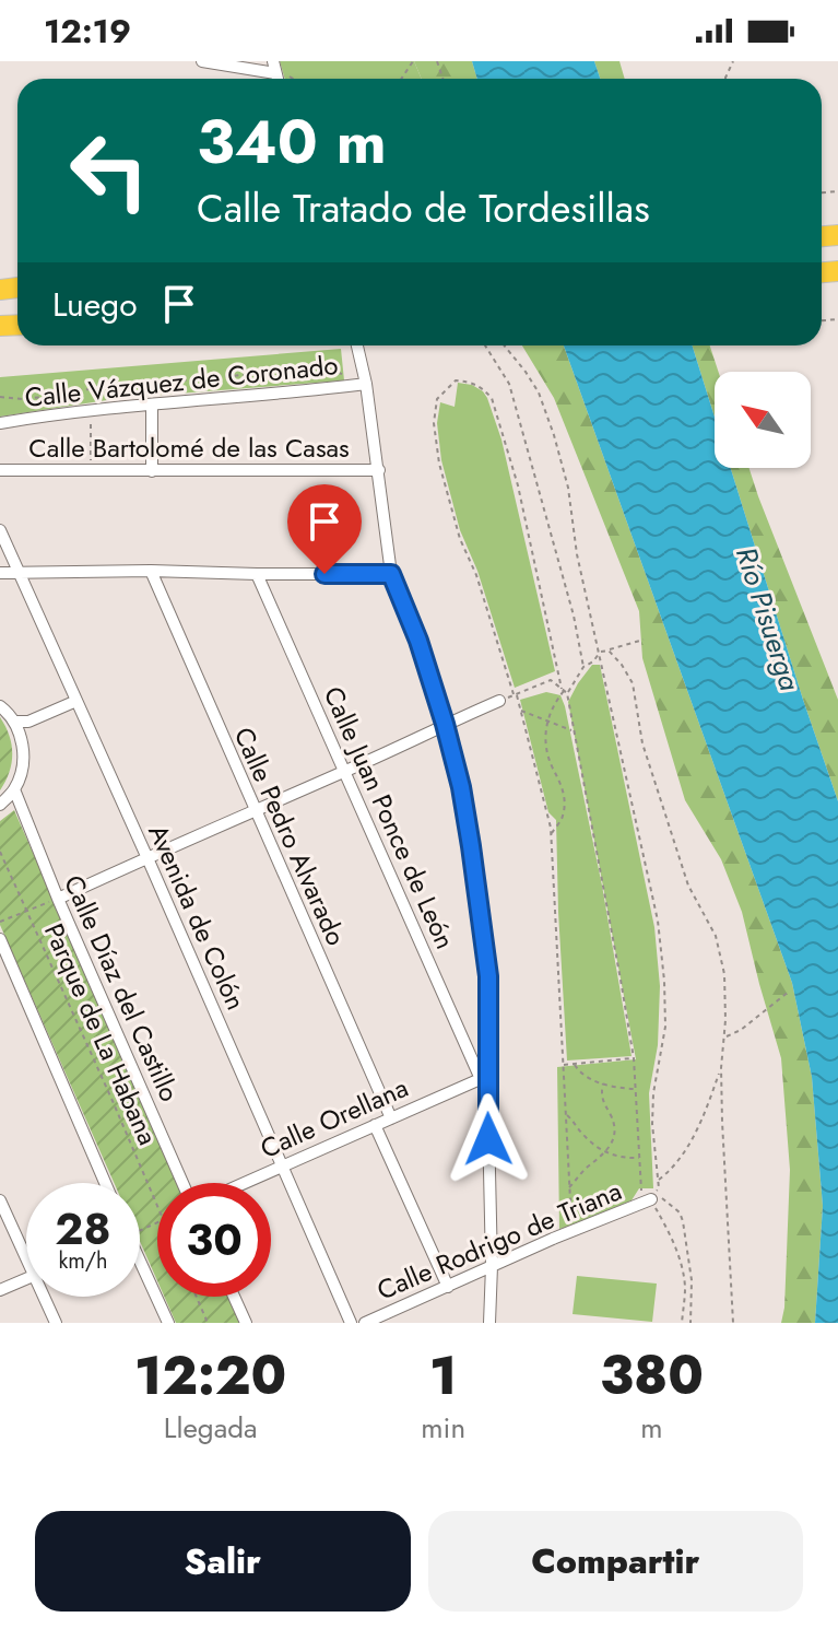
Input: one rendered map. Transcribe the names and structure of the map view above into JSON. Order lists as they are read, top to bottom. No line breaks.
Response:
{"streets":{"street":["Calle Vázquez de Coronado","Calle Bartolomé de las Casas","Calle Juan Ponce de León","Calle Pedro Alvarado","Avenida de Colón","Calle Díaz del Castillo","Calle Orellana","Calle Rodrigo de Triana"],"path":["Parque de La Habana"]},"crossings":[["Calle Juan Ponce de León","Calle Orellana"],["Calle Pedro Alvarado","Calle Orellana"],["Avenida de Colón","Calle Orellana"],["Calle Díaz del Castillo","Parque de La Habana"]],"water":["Río Pisuerga"],"north":"top left","page":{"status":"12:19","turn":["340 m","Calle Tratado de Tordesillas"],"then":"Luego","speed":"28 km/h","limit":"30","eta":["12:20","Llegada","1","min","380","m"],"buttons":["Salir","Compartir"]}}
